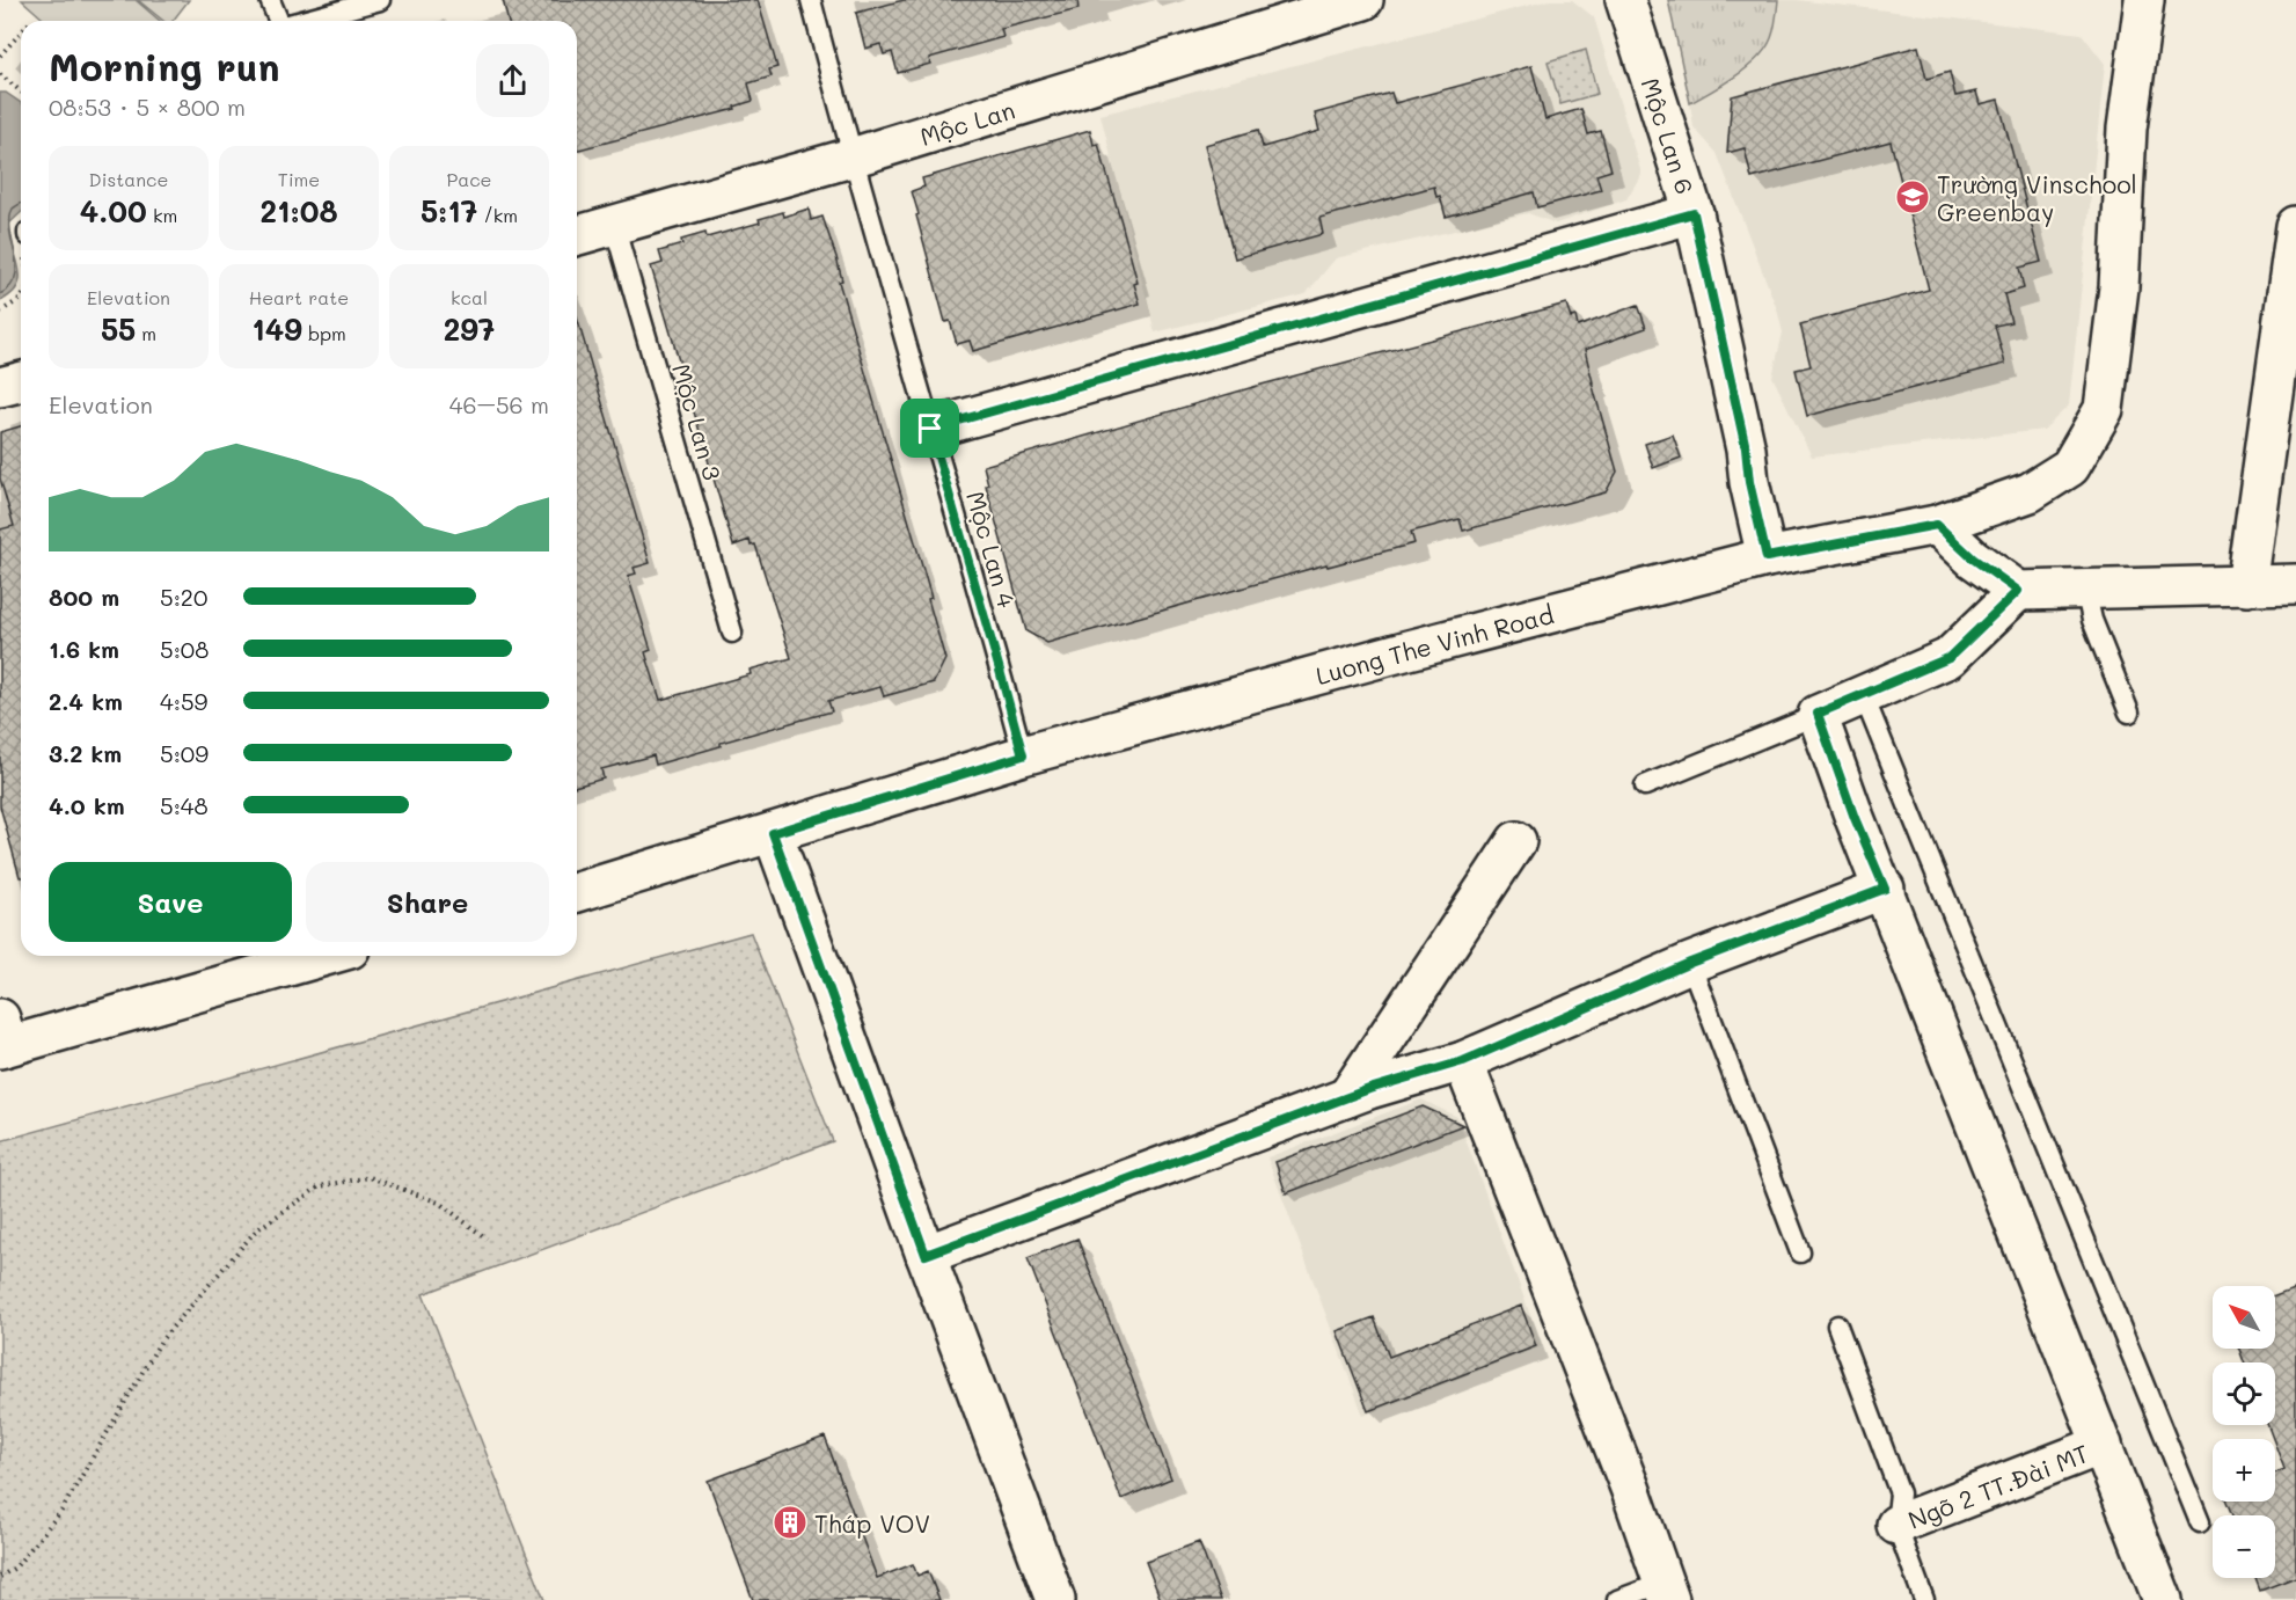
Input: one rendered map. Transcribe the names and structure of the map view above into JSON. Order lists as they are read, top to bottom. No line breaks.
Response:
{"streets":{"street":["Mộc Lan","Mộc Lan 6","Luong The Vinh Road","Ngõ 2 TT.Đài MT"],"lane":["Mộc Lan 3","Mộc Lan 4"]},"crossings":[["Mộc Lan","Mộc Lan 3"],["Mộc Lan","Mộc Lan 4"],["Mộc Lan 6","Luong The Vinh Road"],["Mộc Lan 4","Luong The Vinh Road"]],"places":{"school or university":["Trường Vinschool Greenbay"],"building":["Tháp VOV"]},"north":"top left","page":{"heading":["Morning run","08:53 · 5 × 800 m"],"stats":[["Distance","4.00 km"],["Time","21:08"],["Pace","5:17 /km"],["Elevation","55 m"],["Heart rate","149 bpm"],["kcal","297"]],"chart":["Elevation","46–56 m"],"list":[{"name":"800 m","note":"5:20"},{"name":"1.6 km","note":"5:08"},{"name":"2.4 km","note":"4:59"},{"name":"3.2 km","note":"5:09"},{"name":"4.0 km","note":"5:48"}],"buttons":["Save","Share"],"map_buttons":["+","−"]}}
